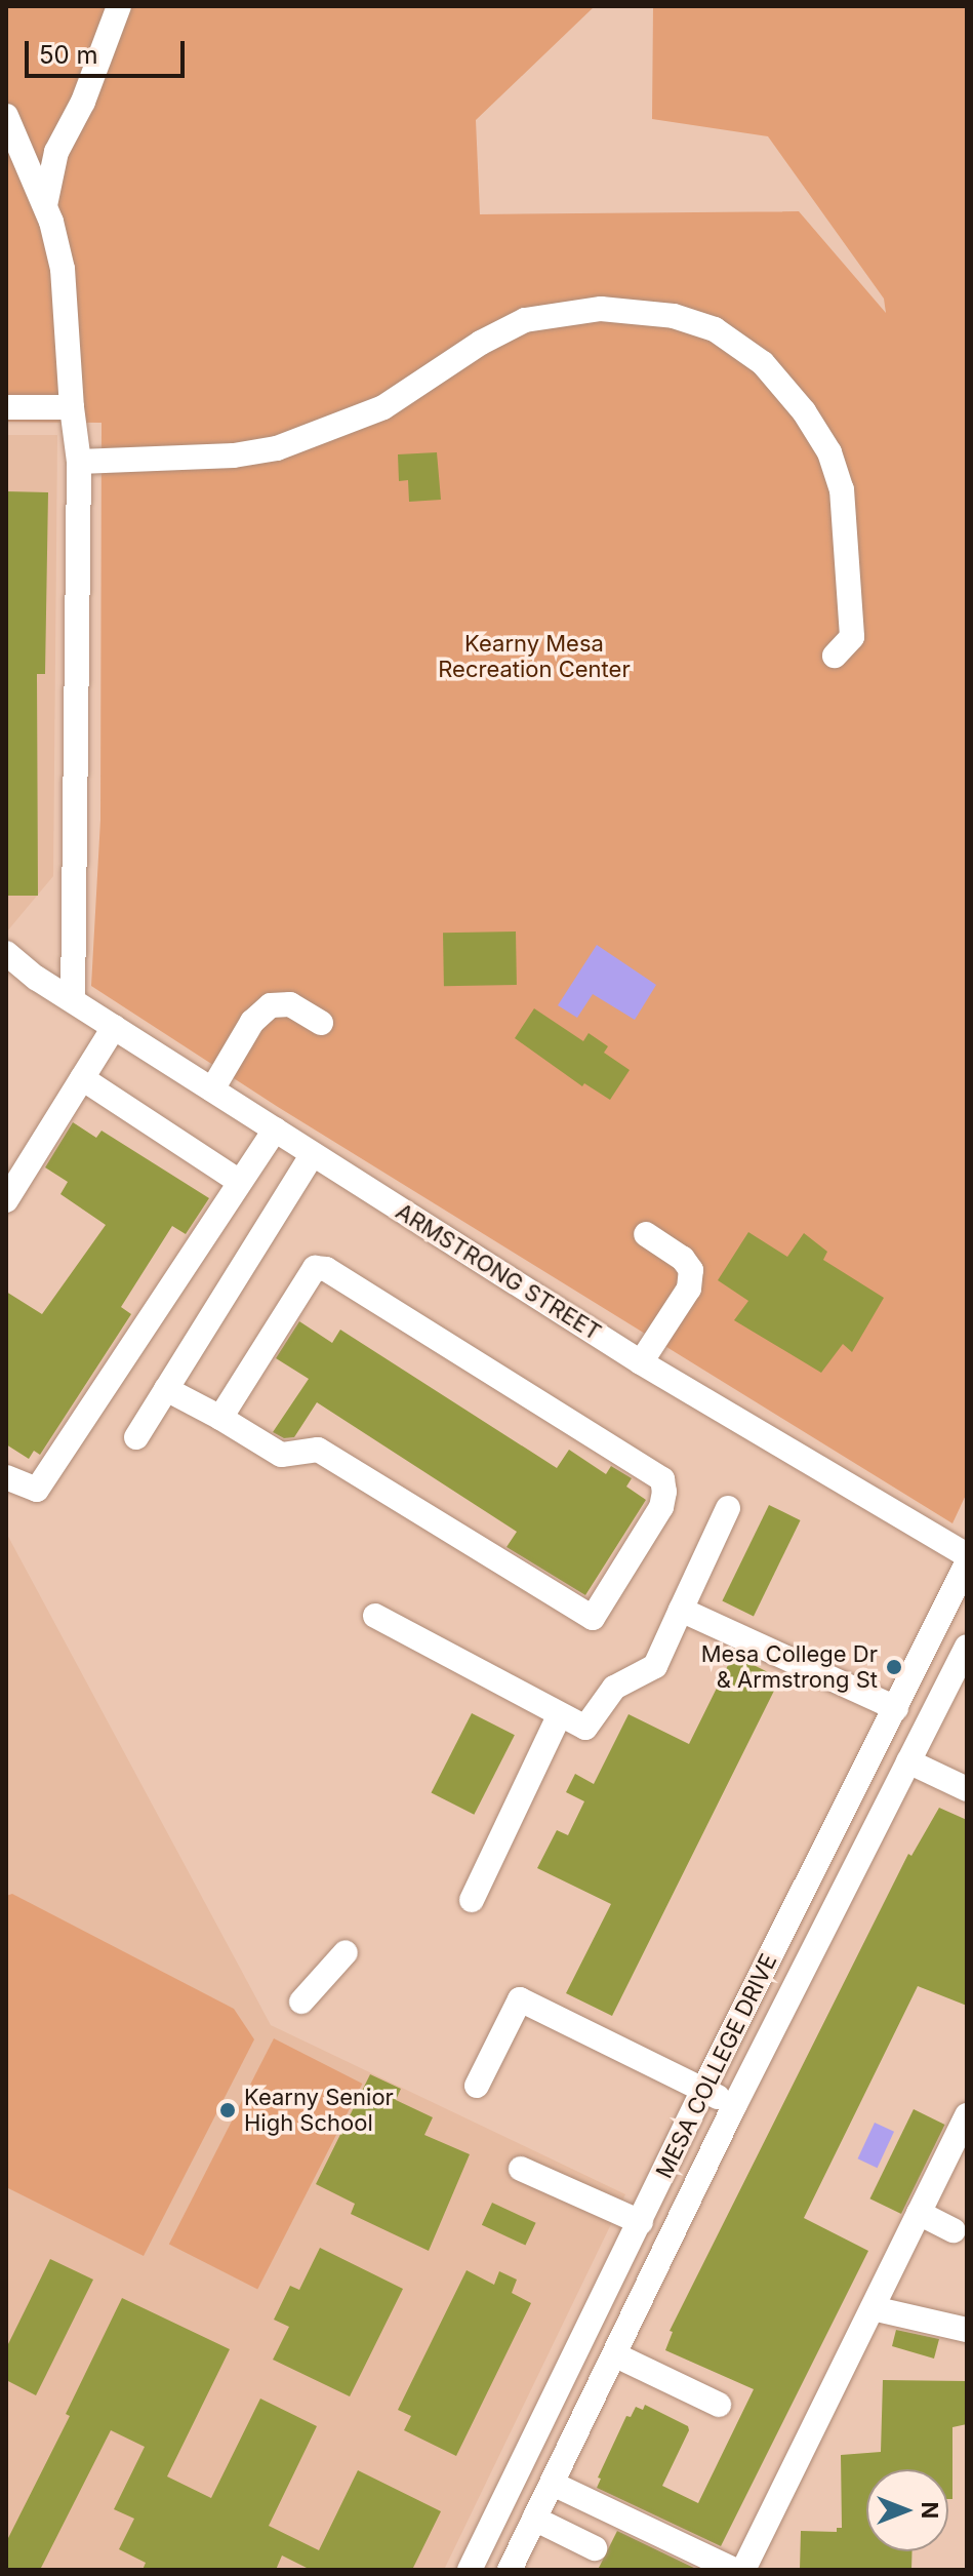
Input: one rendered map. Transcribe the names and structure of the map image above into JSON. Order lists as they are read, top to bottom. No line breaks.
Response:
{"streets":{"street":["ARMSTRONG STREET","MESA COLLEGE DRIVE"]},"parks":["Kearny Mesa Recreation Center"],"places":["Mesa College Dr & Armstrong St","Kearny Senior High School"],"scale_bar":"50 m","north":"right"}
